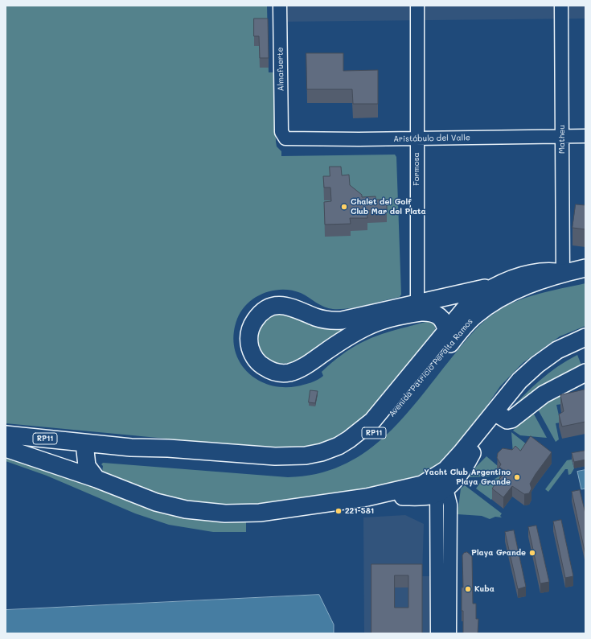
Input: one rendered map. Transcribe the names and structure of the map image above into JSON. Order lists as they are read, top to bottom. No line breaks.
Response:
{"streets":{"main road":["Avenida Patricio Peralta Ramos","RP11"],"street":["Almafuerte","Aristóbulo del Valle","Matheu","Formosa"]},"crossings":[["Almafuerte","Aristóbulo del Valle"],["Aristóbulo del Valle","Matheu"],["Aristóbulo del Valle","Formosa"],["Matheu","Avenida Patricio Peralta Ramos"]],"places":["Chalet del Golf Club Mar del Plata","Yacht Club Argentino Playa Grande","221-581","Playa Grande","Kuba"]}
